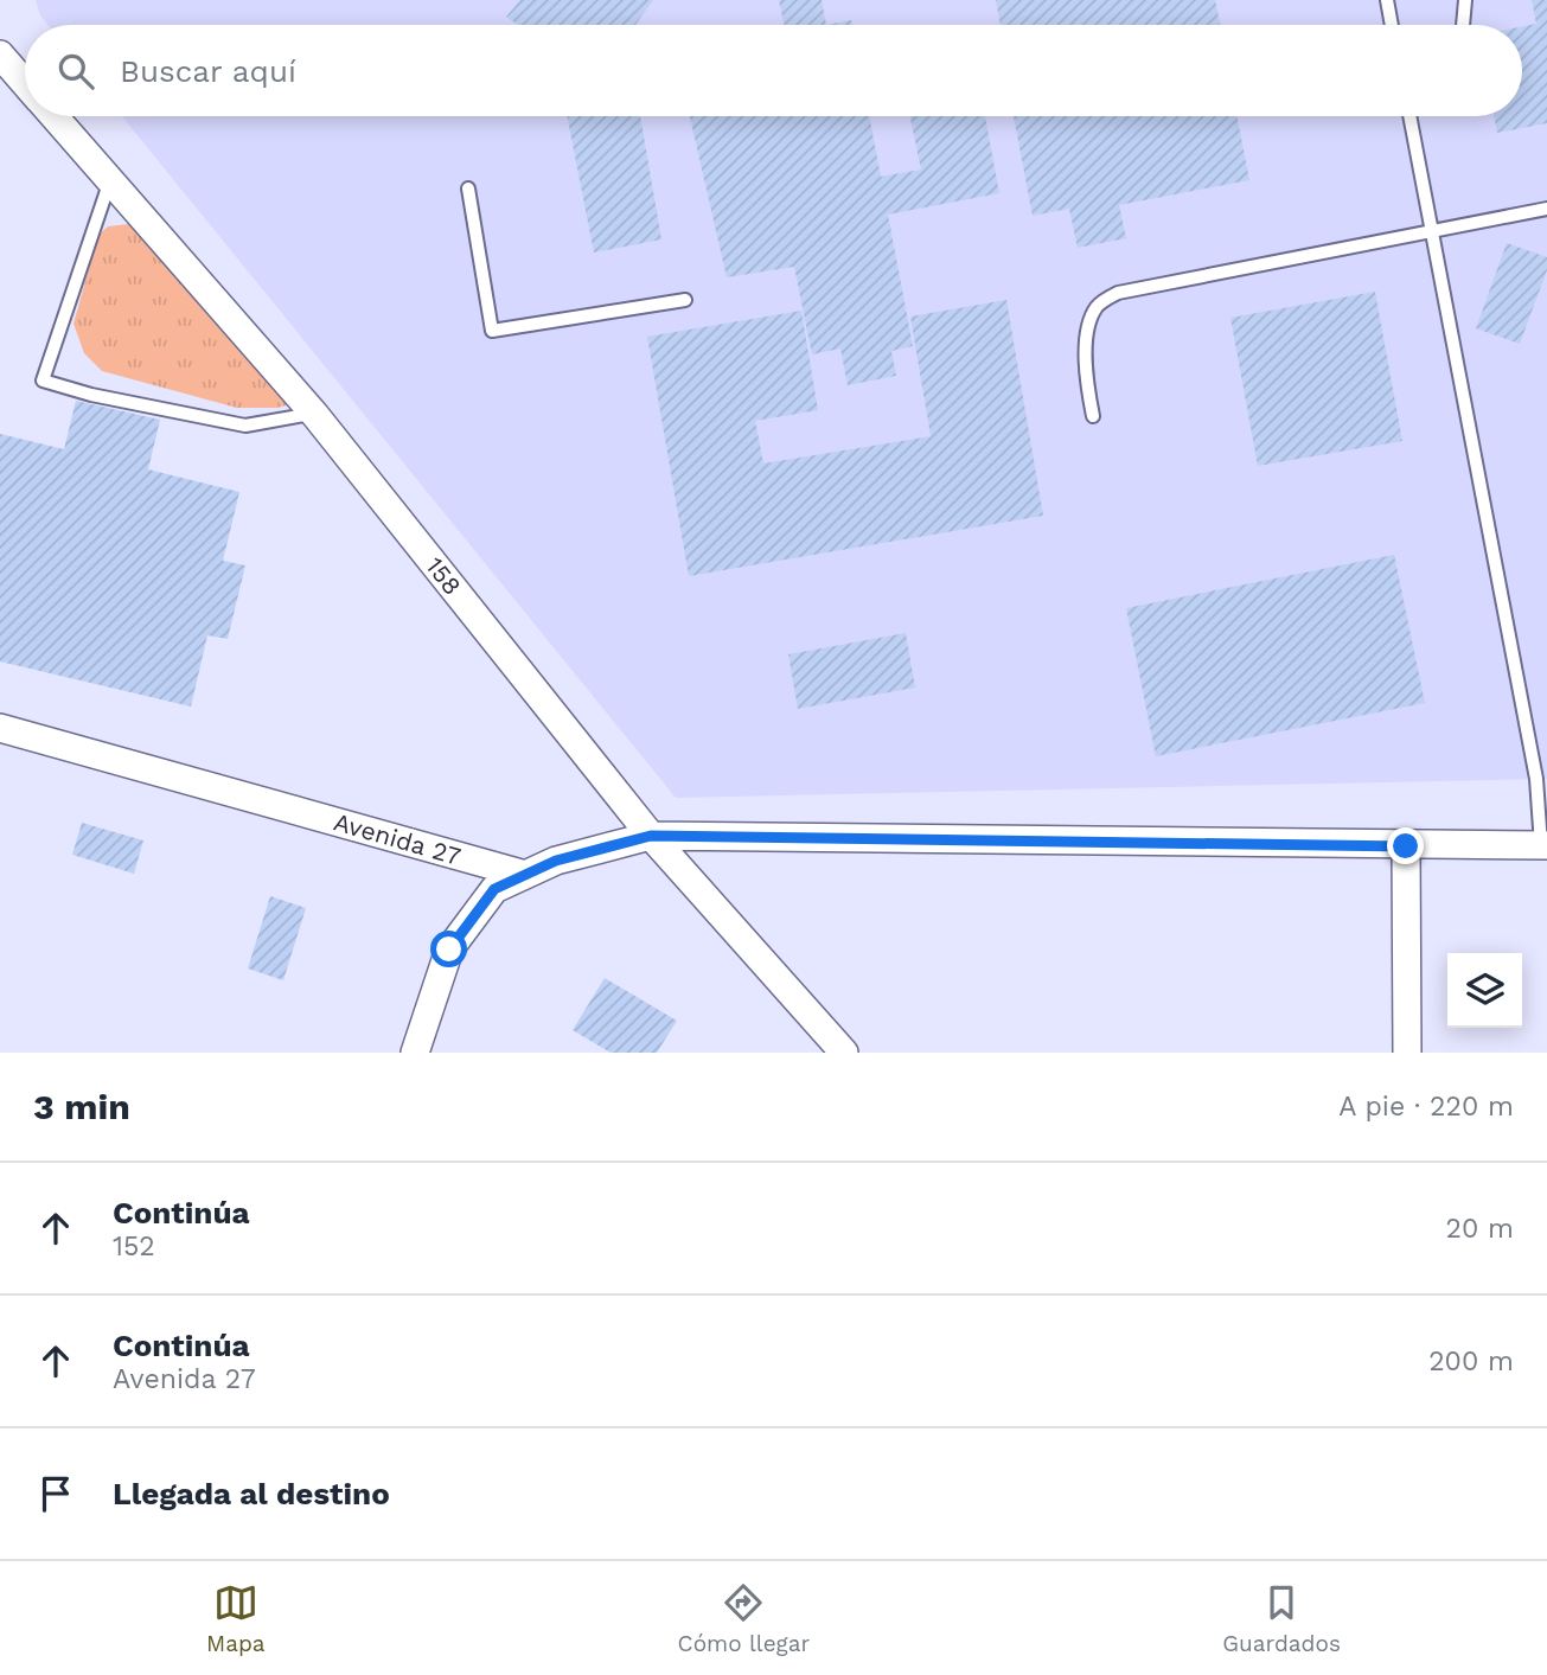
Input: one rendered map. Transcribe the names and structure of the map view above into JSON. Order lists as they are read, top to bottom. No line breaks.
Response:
{"streets":{"street":["158","Avenida 27"]},"page":{"search":"Buscar aquí","heading":["3 min","A pie · 220 m"],"list":[["Continúa","152","20 m"],["Continúa","Avenida 27","200 m"],"Llegada al destino"],"nav":["Mapa","Cómo llegar","Guardados"]}}
